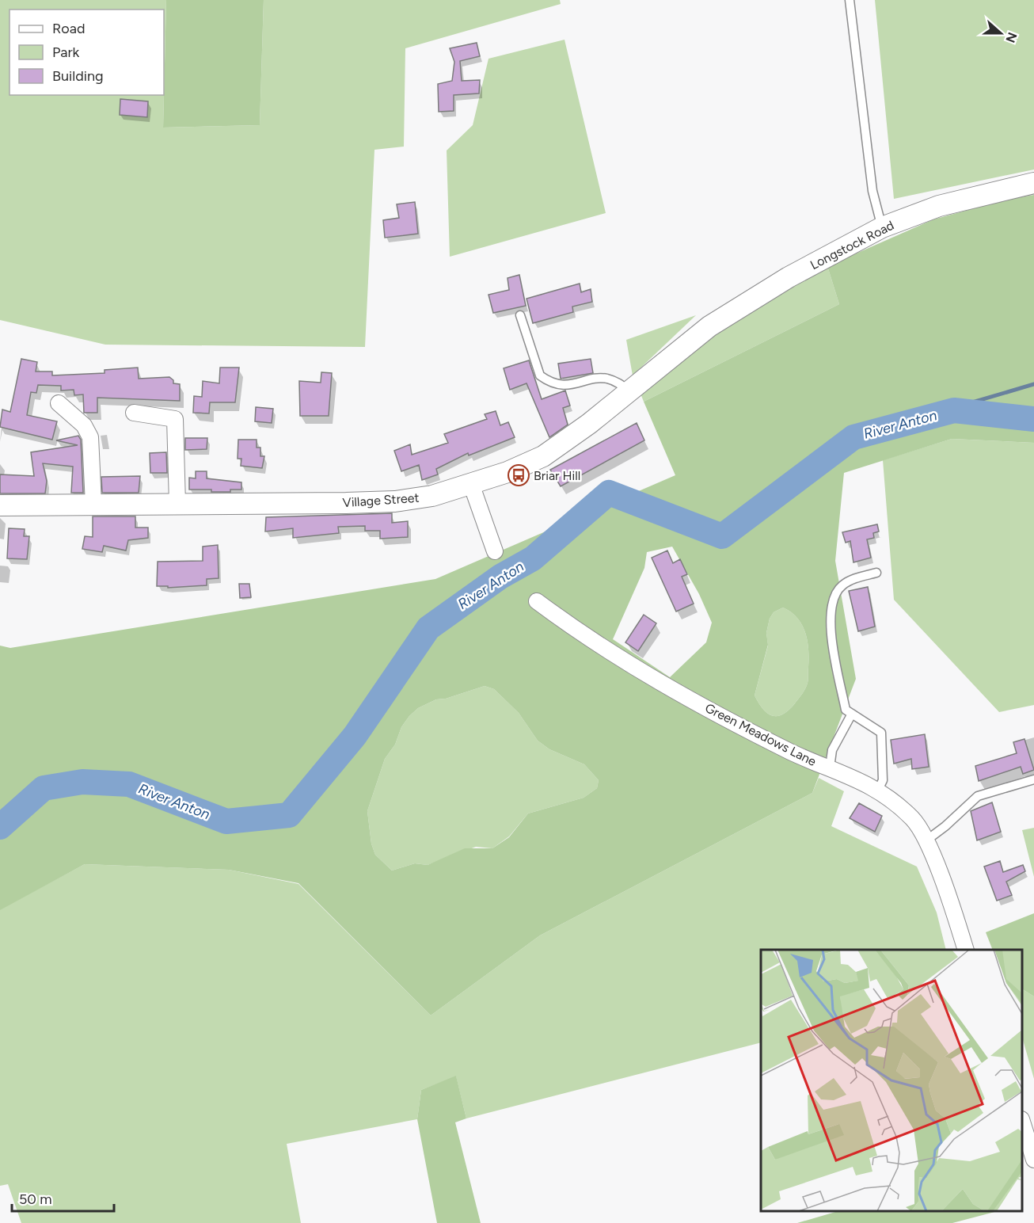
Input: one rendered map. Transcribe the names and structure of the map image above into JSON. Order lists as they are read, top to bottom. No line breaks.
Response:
{"streets":{"street":["Longstock Road","Village Street","Green Meadows Lane"]},"crossings":[["Longstock Road","Village Street"]],"water":["River Anton"],"places":{"bus stop":["Briar Hill"]},"legend":["Road","Park","Building"],"scale_bar":"50 m","north":"right"}
